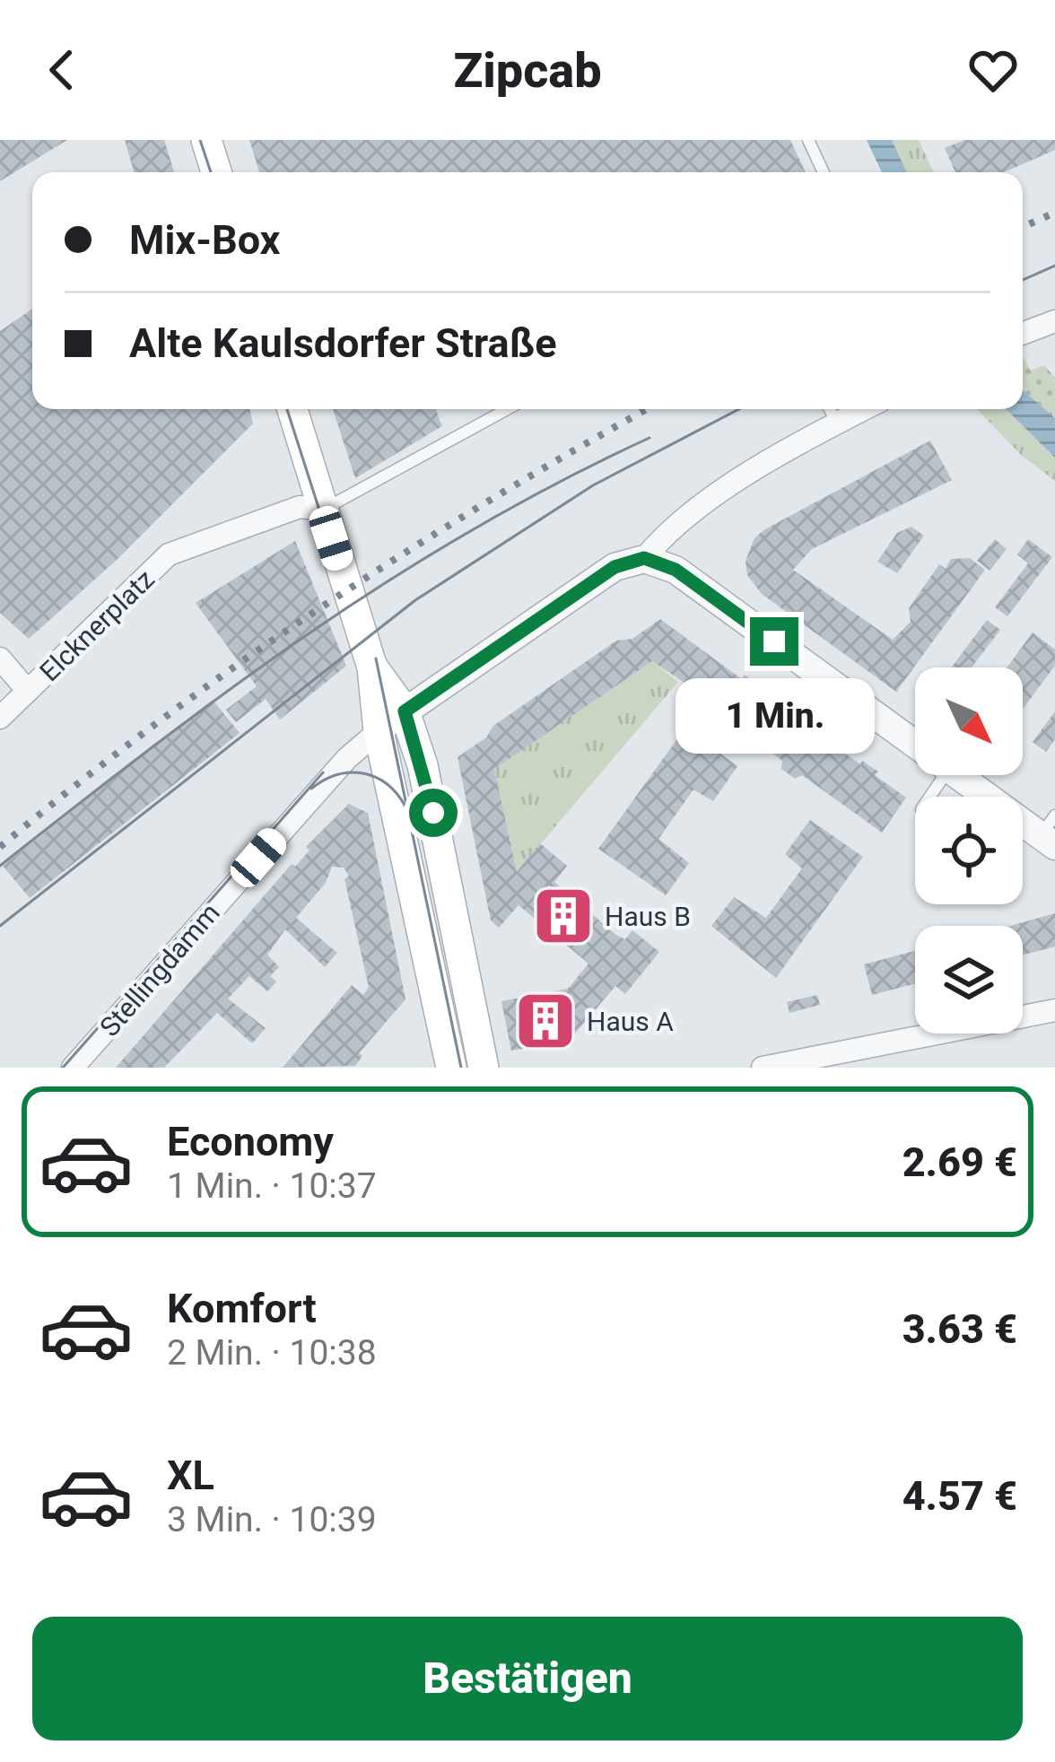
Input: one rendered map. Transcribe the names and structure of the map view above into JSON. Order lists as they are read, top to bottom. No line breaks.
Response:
{"streets":{"street":["Elcknerplatz","Stellingdamm"]},"places":{"building":["Haus B","Haus A"]},"north":"bottom right","page":{"header":"Zipcab","banner":["Mix-Box","Alte Kaulsdorfer Straße"],"bubble":"1 Min.","list":[{"name":"Economy","note":"1 Min. · 10:37","value":"2.69 €"},{"name":"Komfort","note":"2 Min. · 10:38","value":"3.63 €"},{"name":"XL","note":"3 Min. · 10:39","value":"4.57 €"}],"buttons":"Bestätigen"}}
